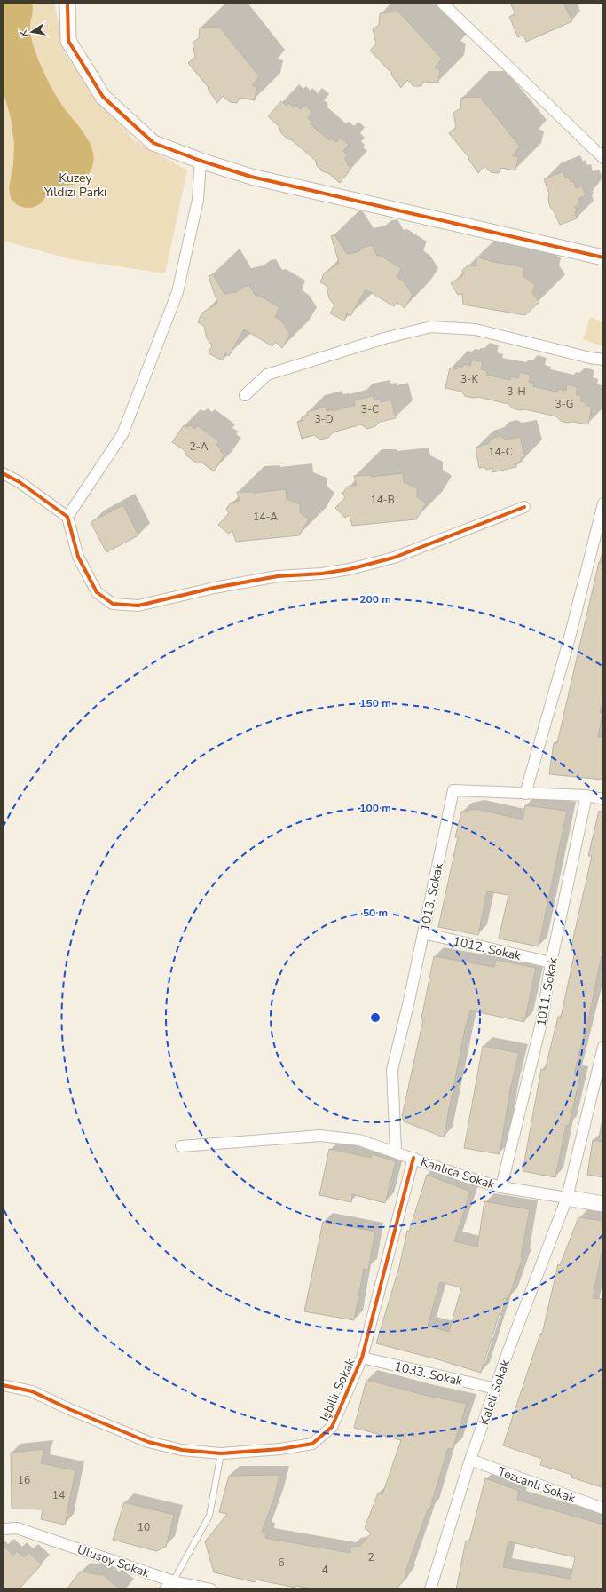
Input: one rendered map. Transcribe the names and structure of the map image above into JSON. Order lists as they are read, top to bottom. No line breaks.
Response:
{"streets":{"street":["1013. Sokak","1012. Sokak","1011. Sokak","Kanlıca Sokak","1033. Sokak","İşbilir Sokak","Kaleli Sokak","Tezcanlı Sokak","Ulusoy Sokak"]},"crossings":[["1013. Sokak","1012. Sokak"],["1013. Sokak","1011. Sokak"],["1013. Sokak","Kanlıca Sokak"],["1012. Sokak","1011. Sokak"],["1011. Sokak","Kanlıca Sokak"],["Kanlıca Sokak","İşbilir Sokak"],["Kanlıca Sokak","Kaleli Sokak"],["1033. Sokak","İşbilir Sokak"],["1033. Sokak","Kaleli Sokak"],["Kaleli Sokak","Tezcanlı Sokak"]],"parks":["Kuzey Yıldızı Parkı"],"house_numbers":["3-K","3-H","3-G","3-C","3-D","2-A","14-C","14-B","14-A","16","14","10","2","6","4"],"north":"left","rings":["200 m","150 m","100 m","50 m"]}
